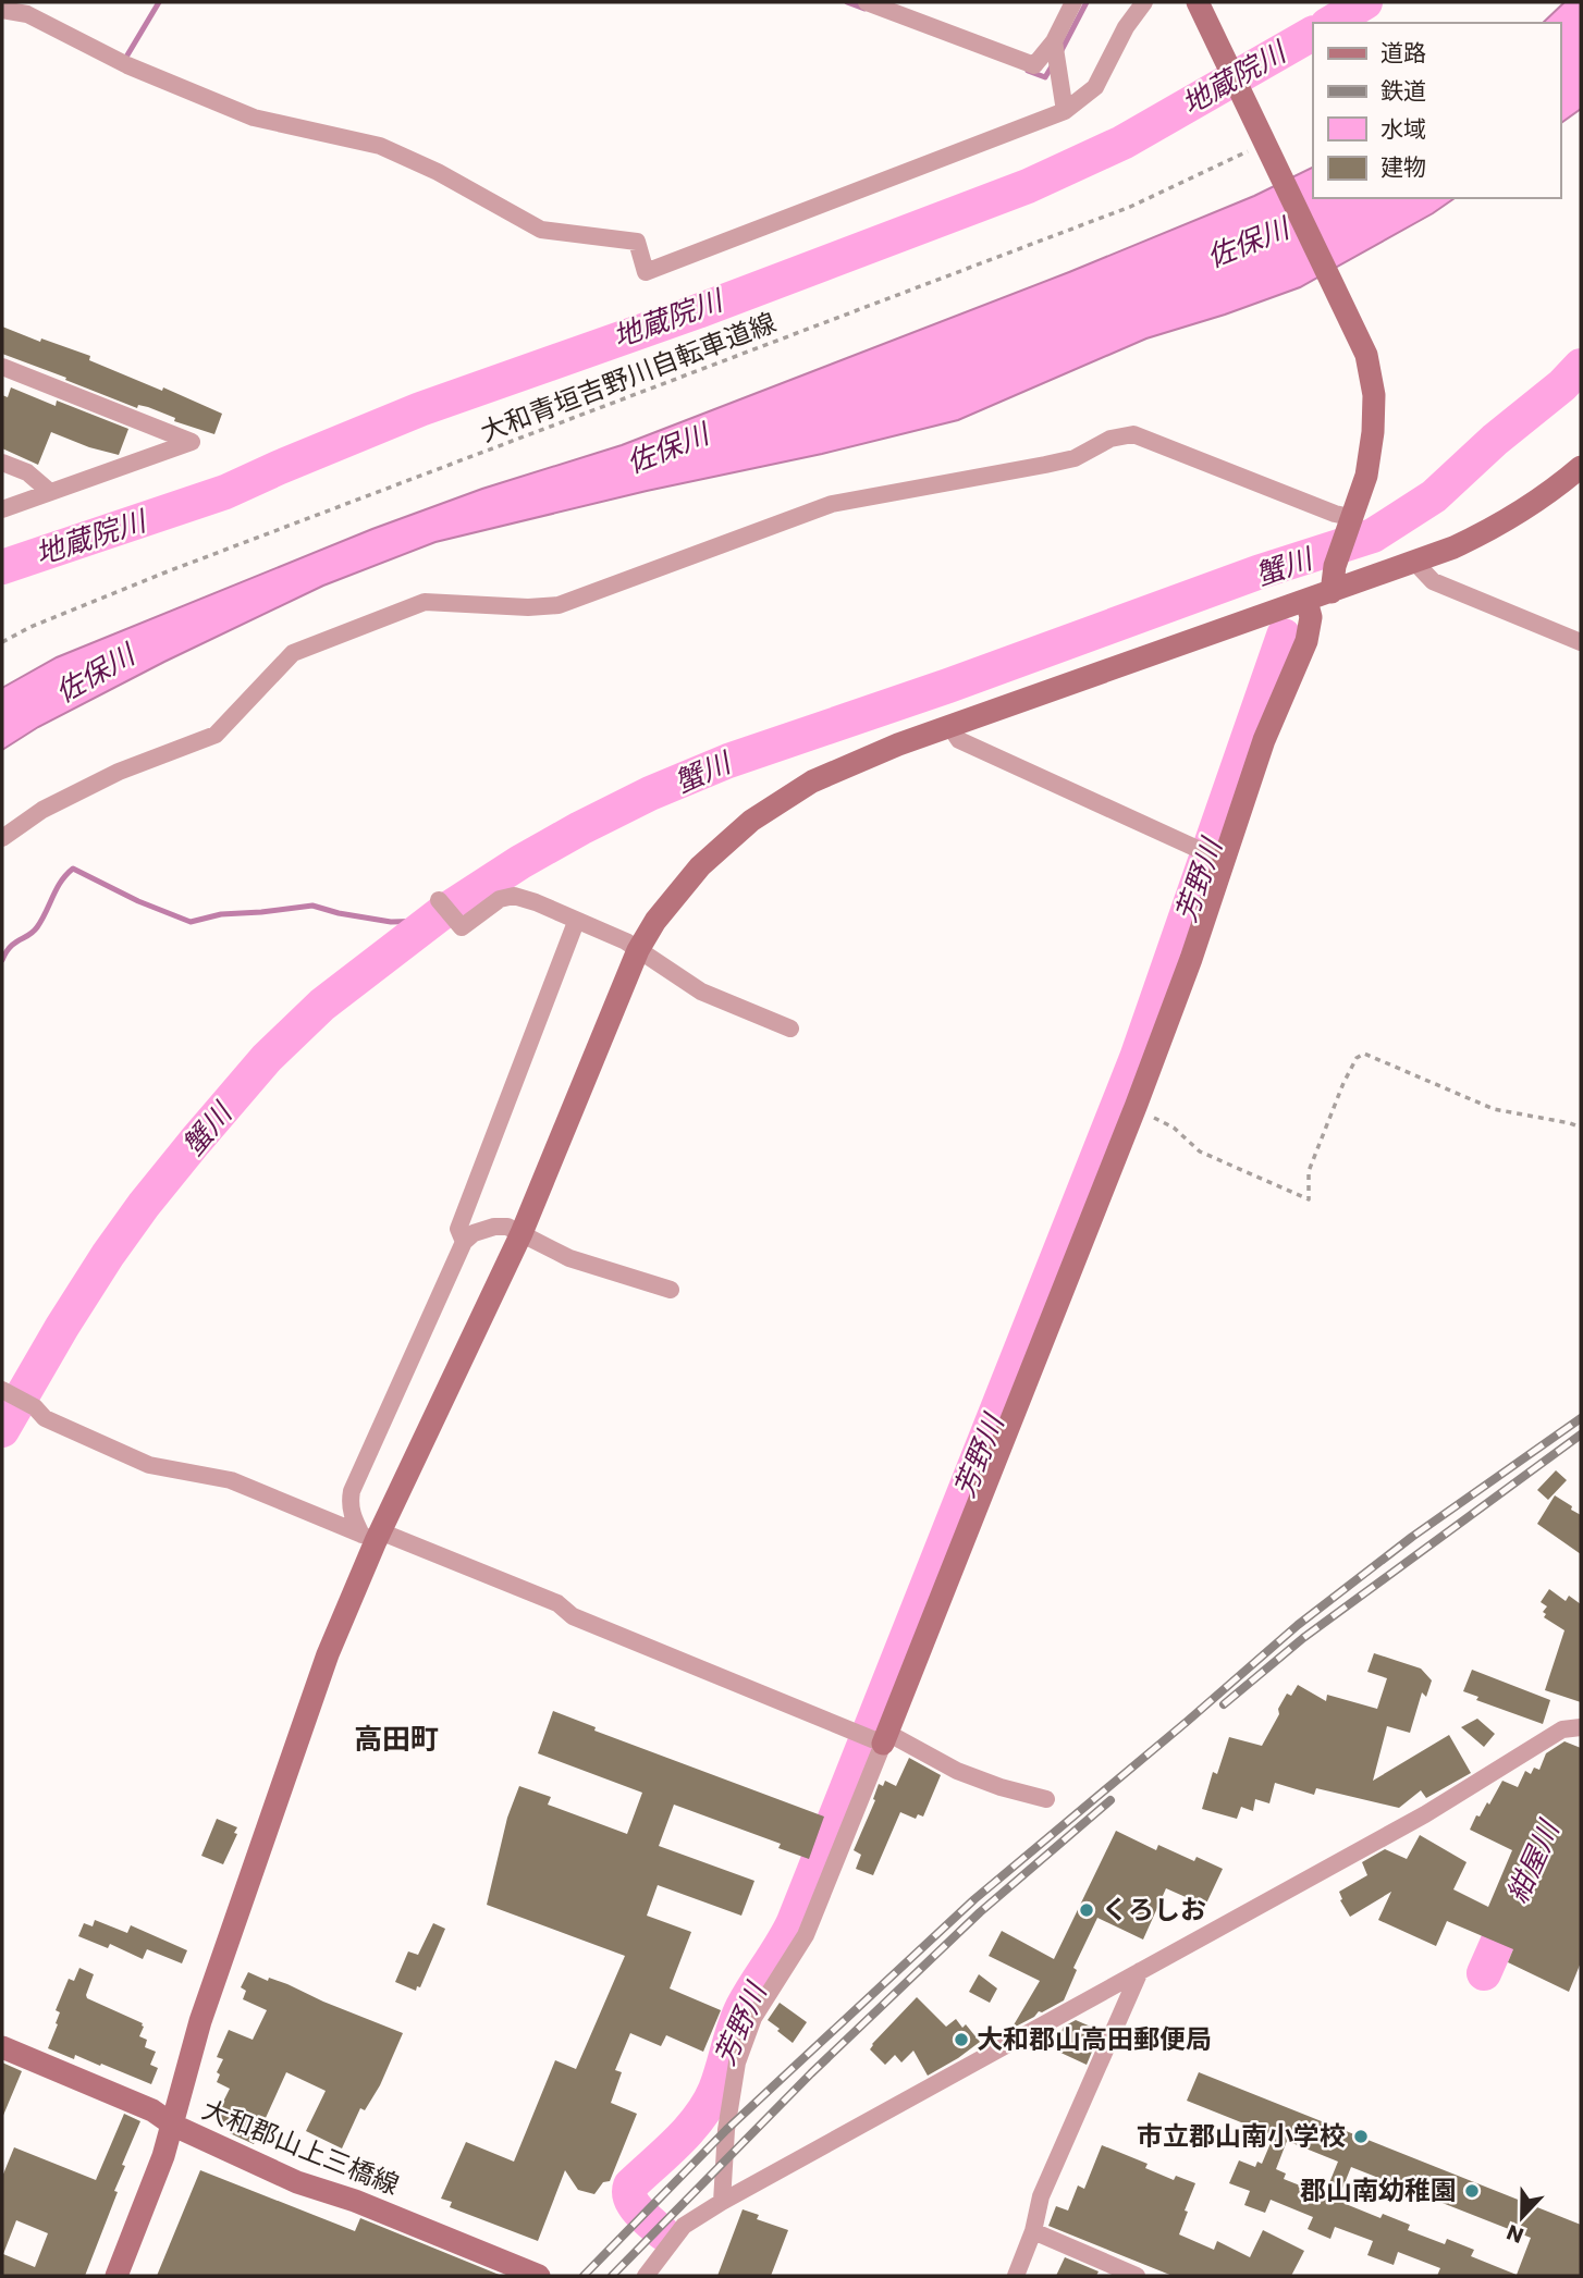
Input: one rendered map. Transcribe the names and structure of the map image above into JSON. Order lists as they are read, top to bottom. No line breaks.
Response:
{"streets":{"street":["大和郡山上三橋線"],"path":["大和青垣吉野川自転車道線"]},"districts":["高田町"],"water":["地蔵院川","佐保川","蟹川","芳野川","紺屋川"],"places":["くろしお","大和郡山高田郵便局","市立郡山南小学校","郡山南幼稚園"],"legend":["道路","鉄道","水域","建物"],"north":"bottom"}
